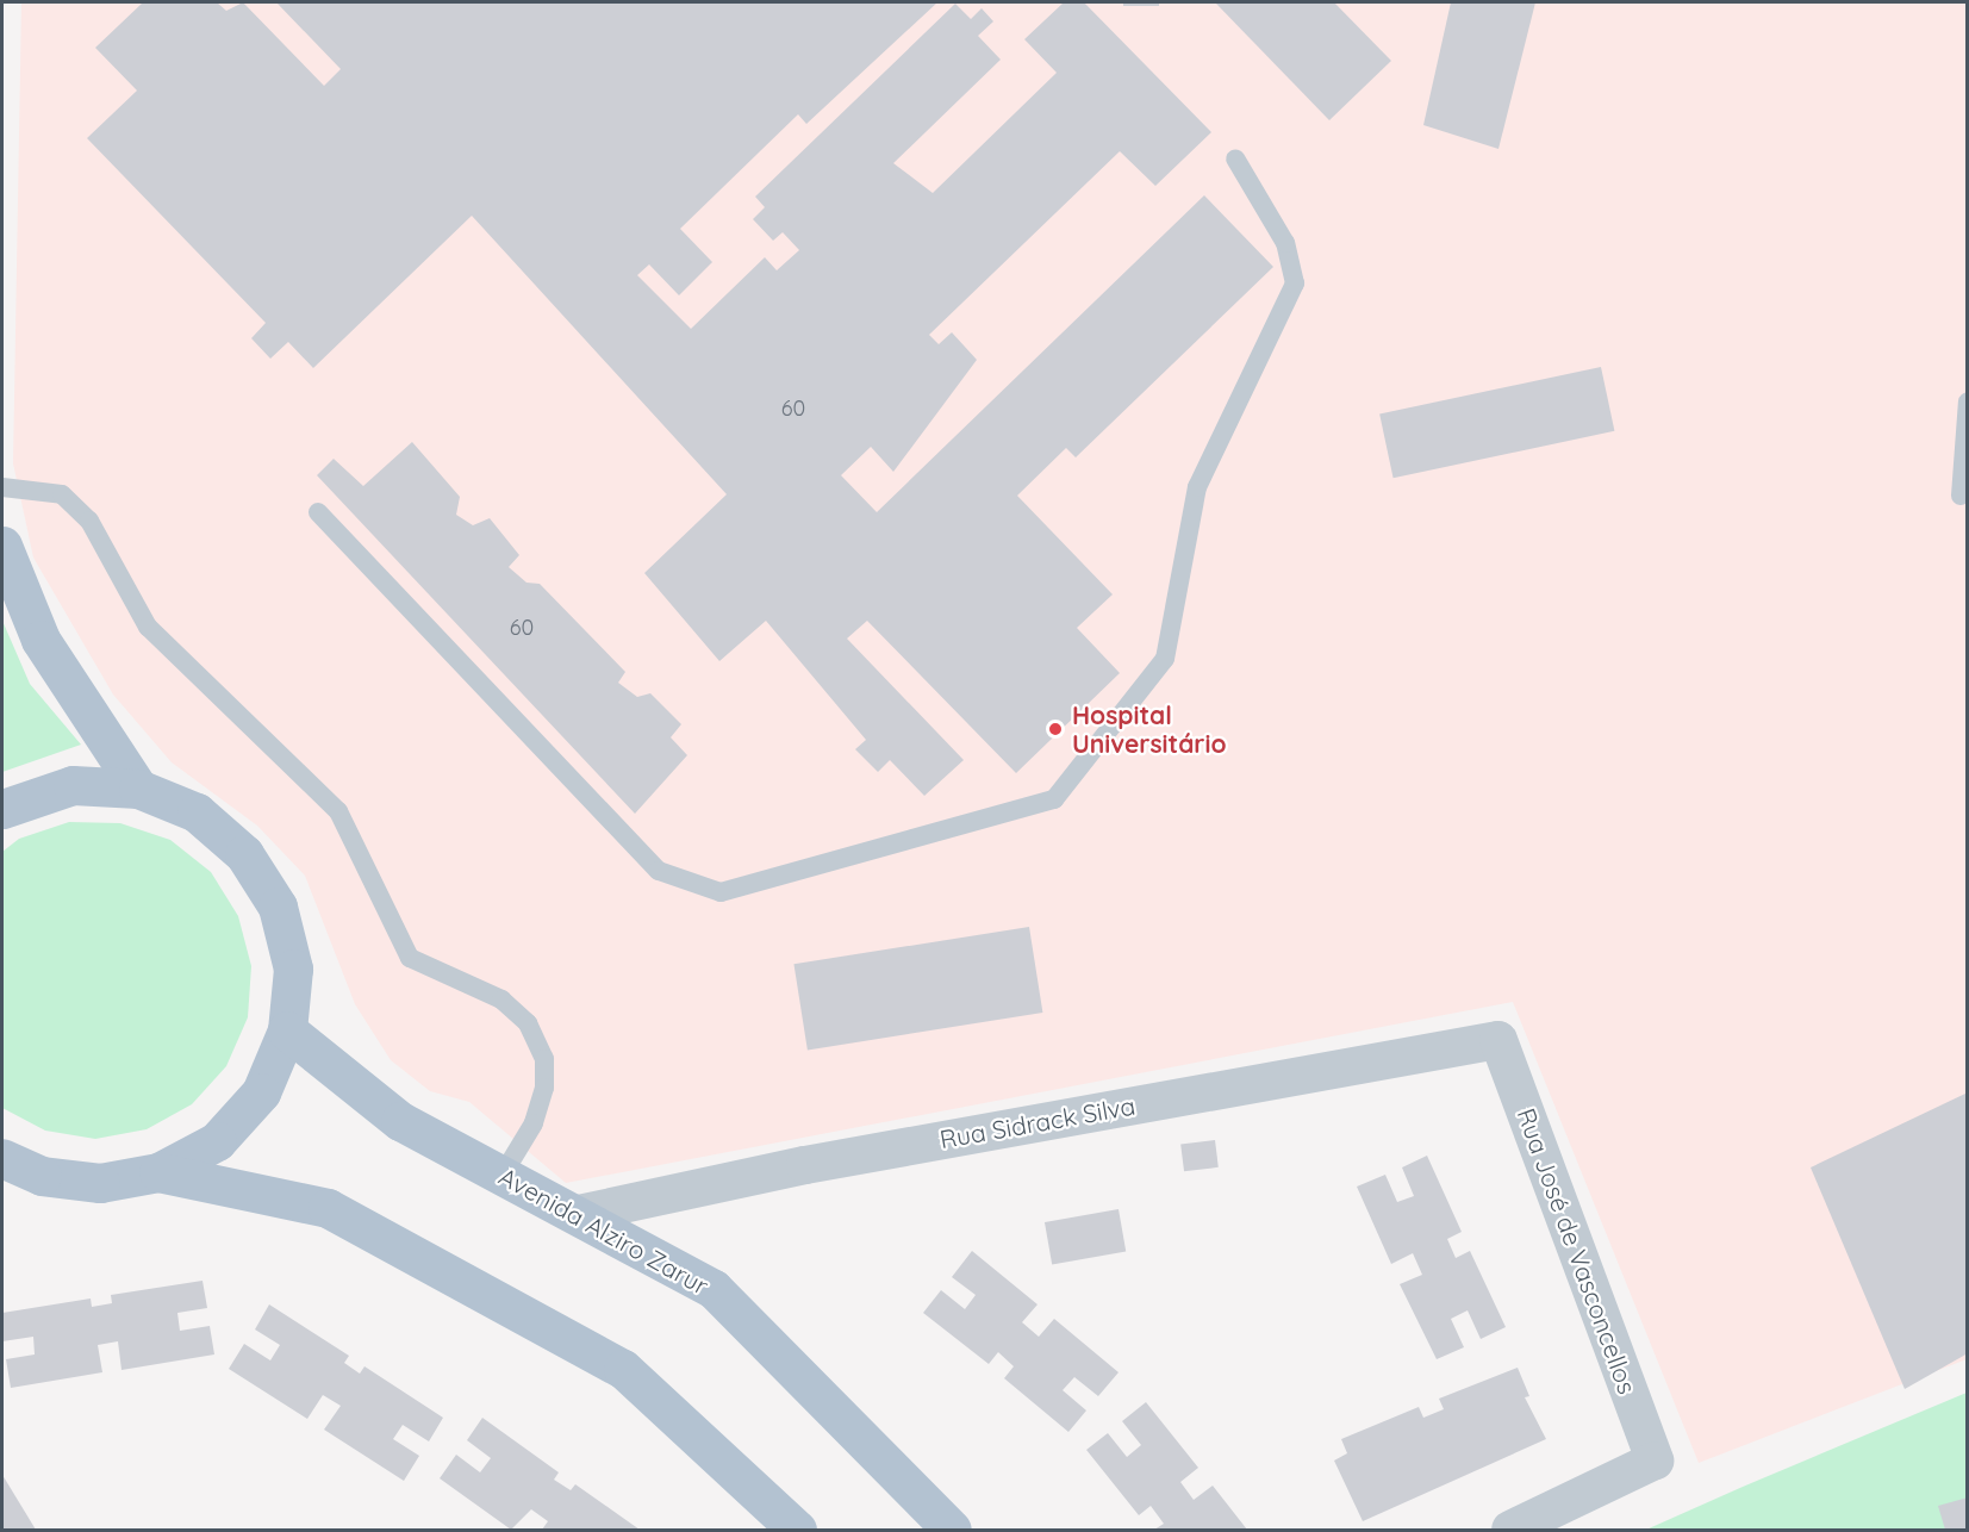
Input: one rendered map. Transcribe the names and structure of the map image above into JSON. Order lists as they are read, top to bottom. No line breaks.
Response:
{"streets":{"main road":["Avenida Alziro Zarur"],"street":["Rua Sidrack Silva","Rua José de Vasconcellos"]},"crossings":[["Rua Sidrack Silva","Avenida Alziro Zarur"],["Rua Sidrack Silva","Rua José de Vasconcellos"]],"places":["Hospital Universitário"],"house_numbers":["60","60"]}
